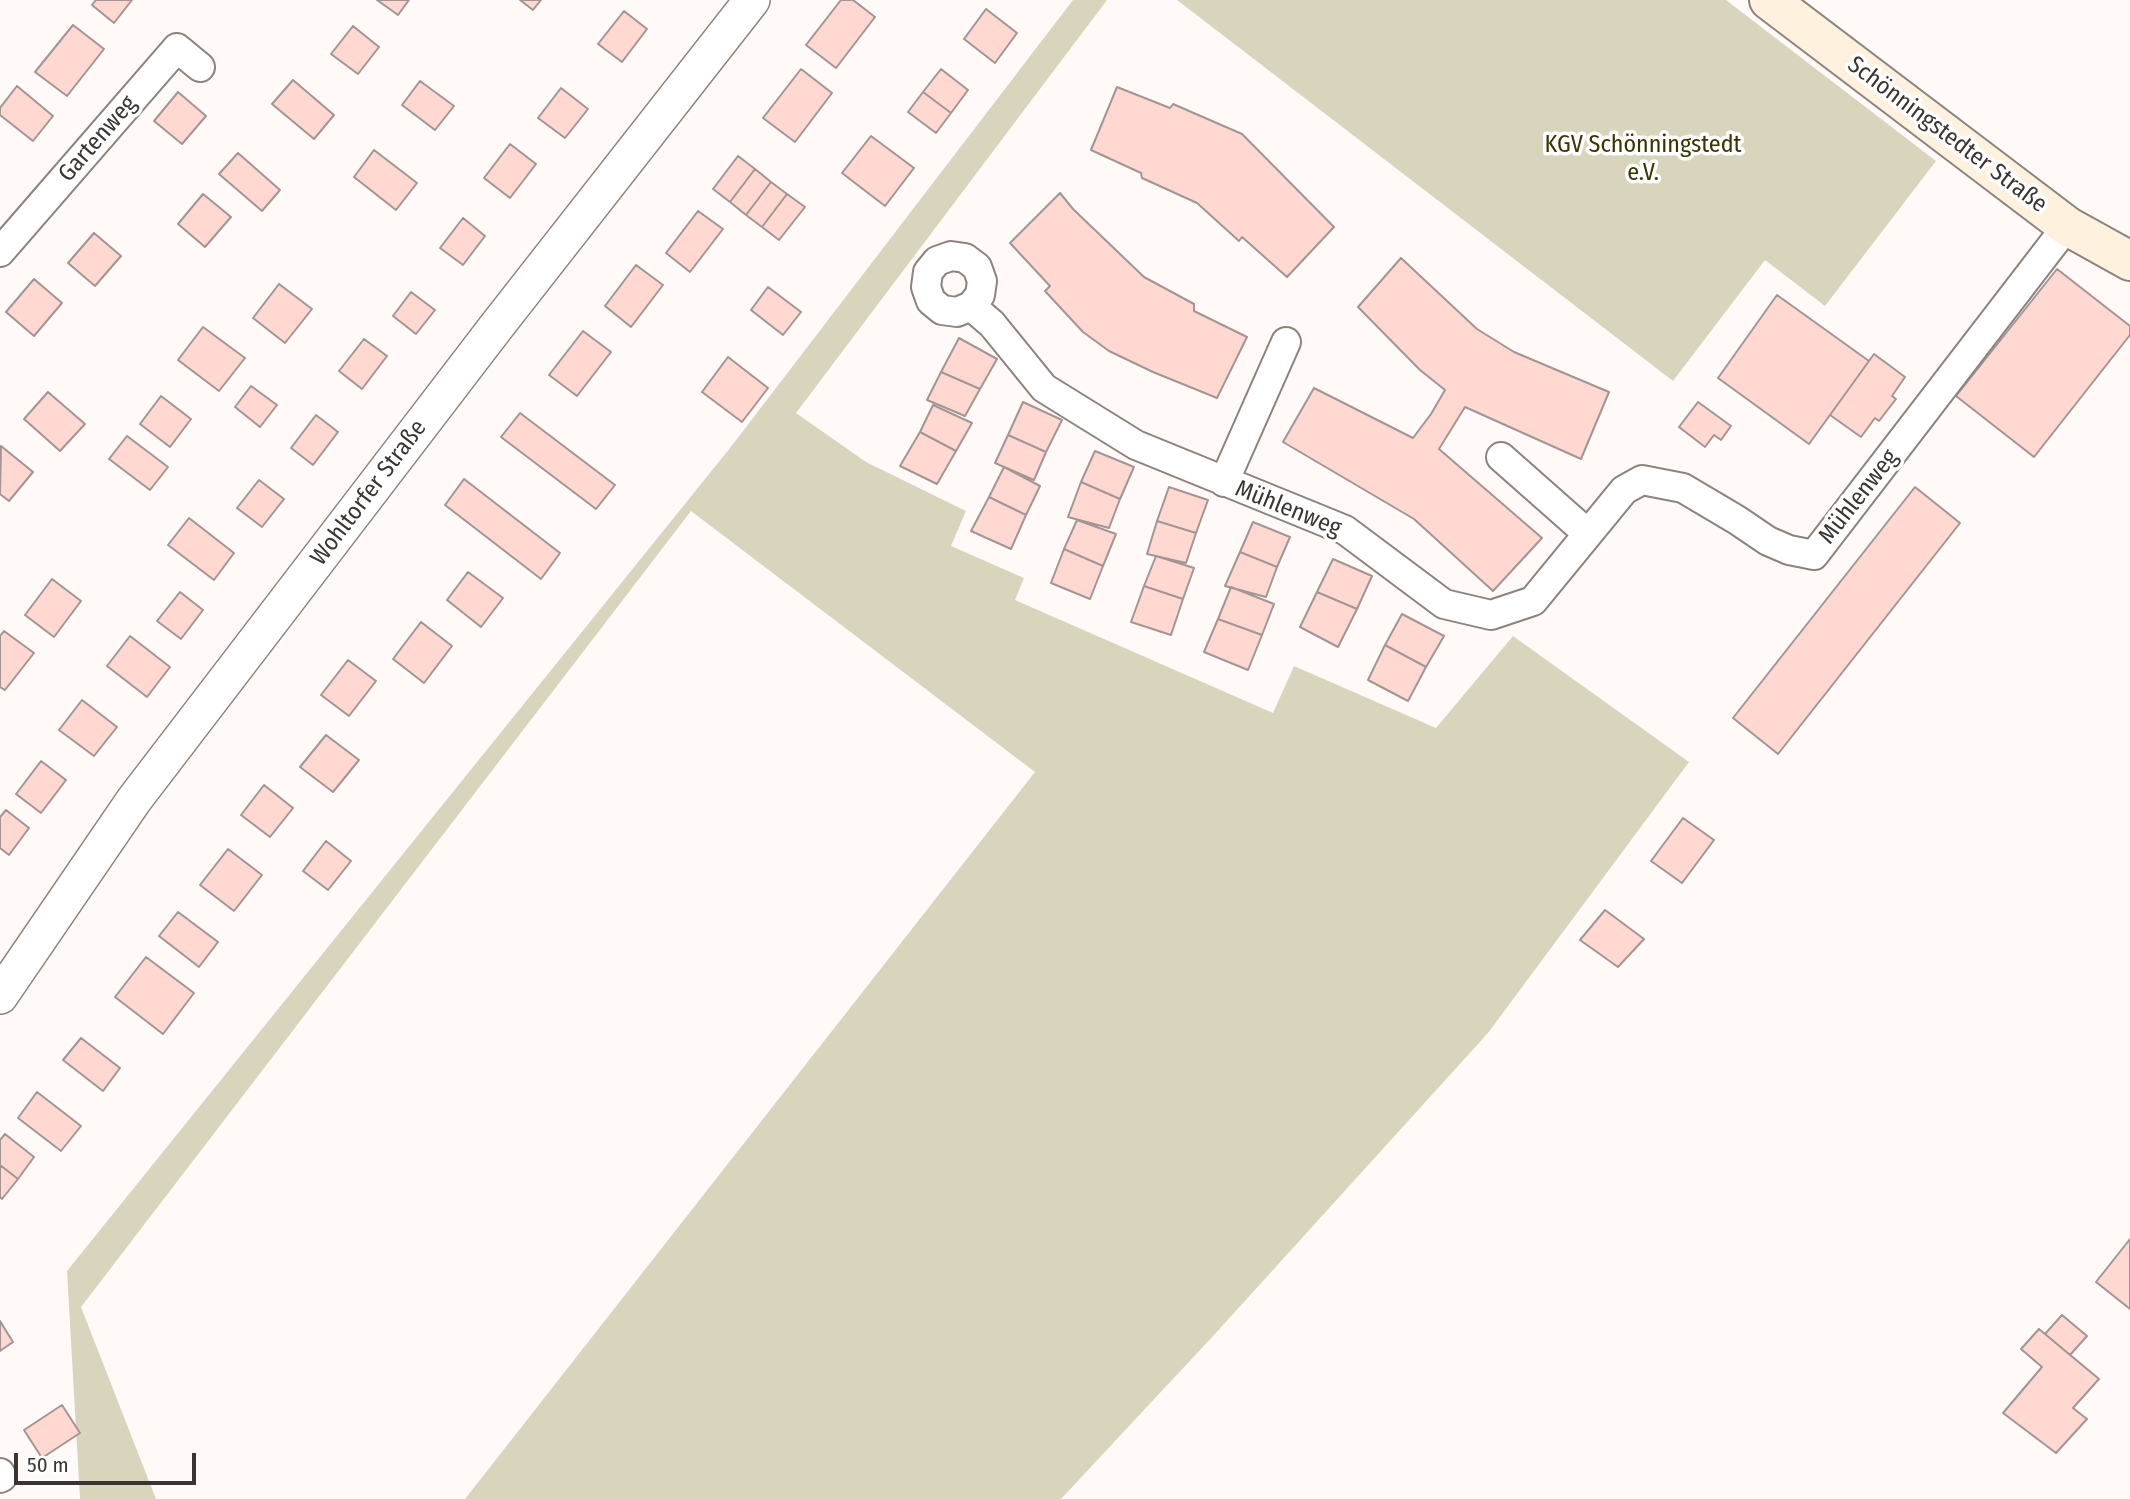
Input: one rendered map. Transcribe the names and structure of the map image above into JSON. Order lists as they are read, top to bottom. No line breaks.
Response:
{"streets":{"main road":["Schönningstedter Straße"],"street":["Gartenweg","Wohltorfer Straße","Mühlenweg"]},"crossings":[["Schönningstedter Straße","Mühlenweg"]],"parks":["KGV Schönningstedt e.V."],"scale_bar":"50 m"}
